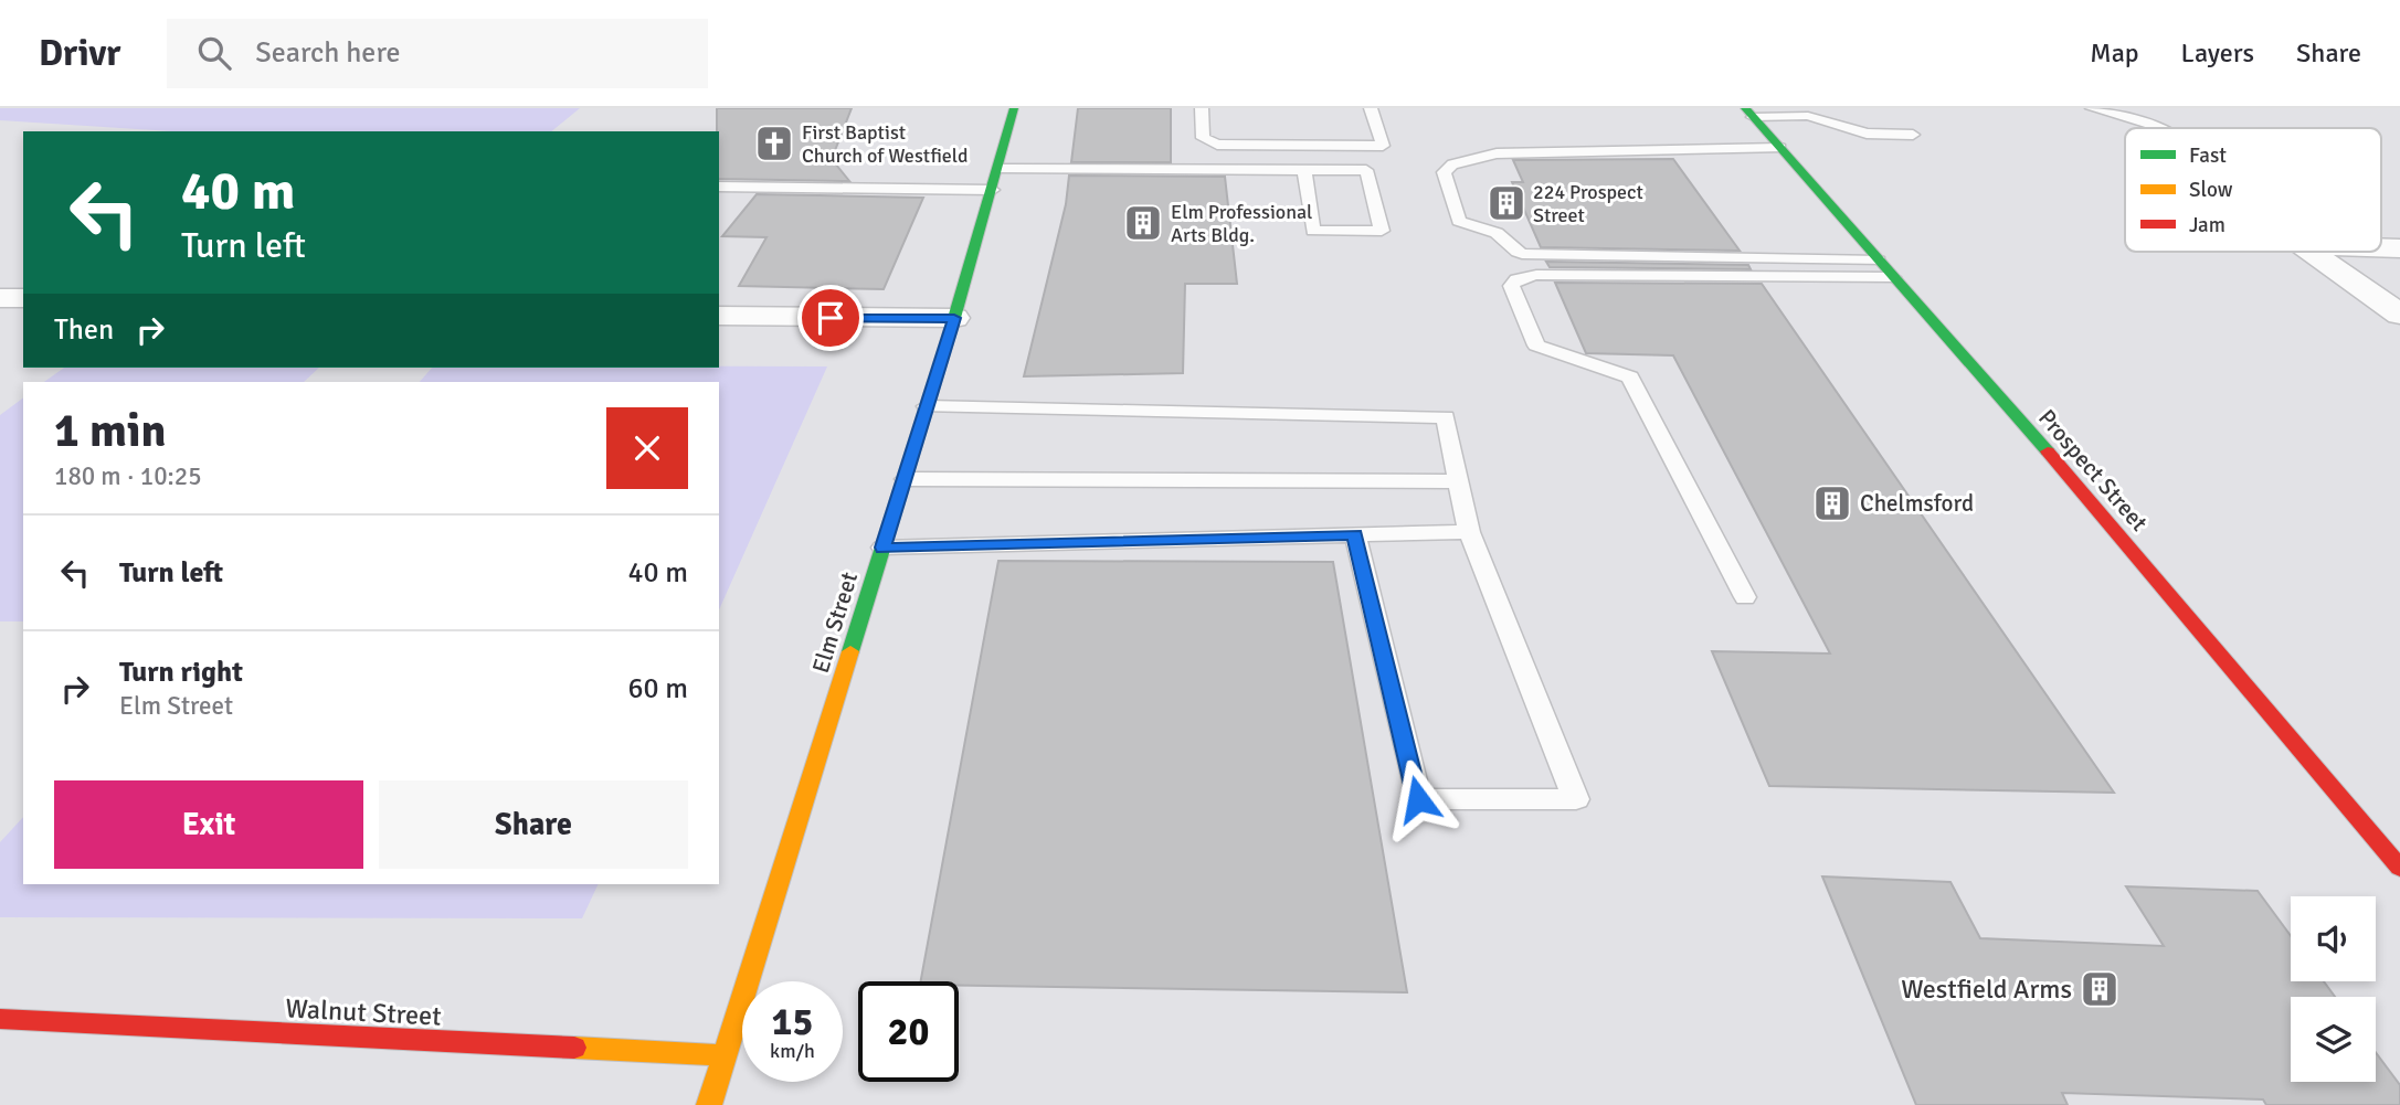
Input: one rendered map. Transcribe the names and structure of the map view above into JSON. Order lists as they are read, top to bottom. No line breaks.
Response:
{"streets":{"street":["Prospect Street","Elm Street","Walnut Street"]},"crossings":[["Elm Street","Walnut Street"]],"places":{"church":["First Baptist Church of Westfield"],"building":["224 Prospect Street","Elm Professional Arts Bldg.","Chelmsford","Westfield Arms"]},"legend":["Fast","Slow","Jam"],"page":{"header":"Drivr","search":"Search here","nav":["Map","Layers","Share"],"turn":["40 m","Turn left"],"then":"Then","heading":["1 min","180 m · 10:25"],"list":[{"name":"Turn left","value":"40 m"},{"name":"Turn right","note":"Elm Street","value":"60 m"}],"buttons":["Exit","Share"],"speed":"15 km/h","limit":"20"}}
